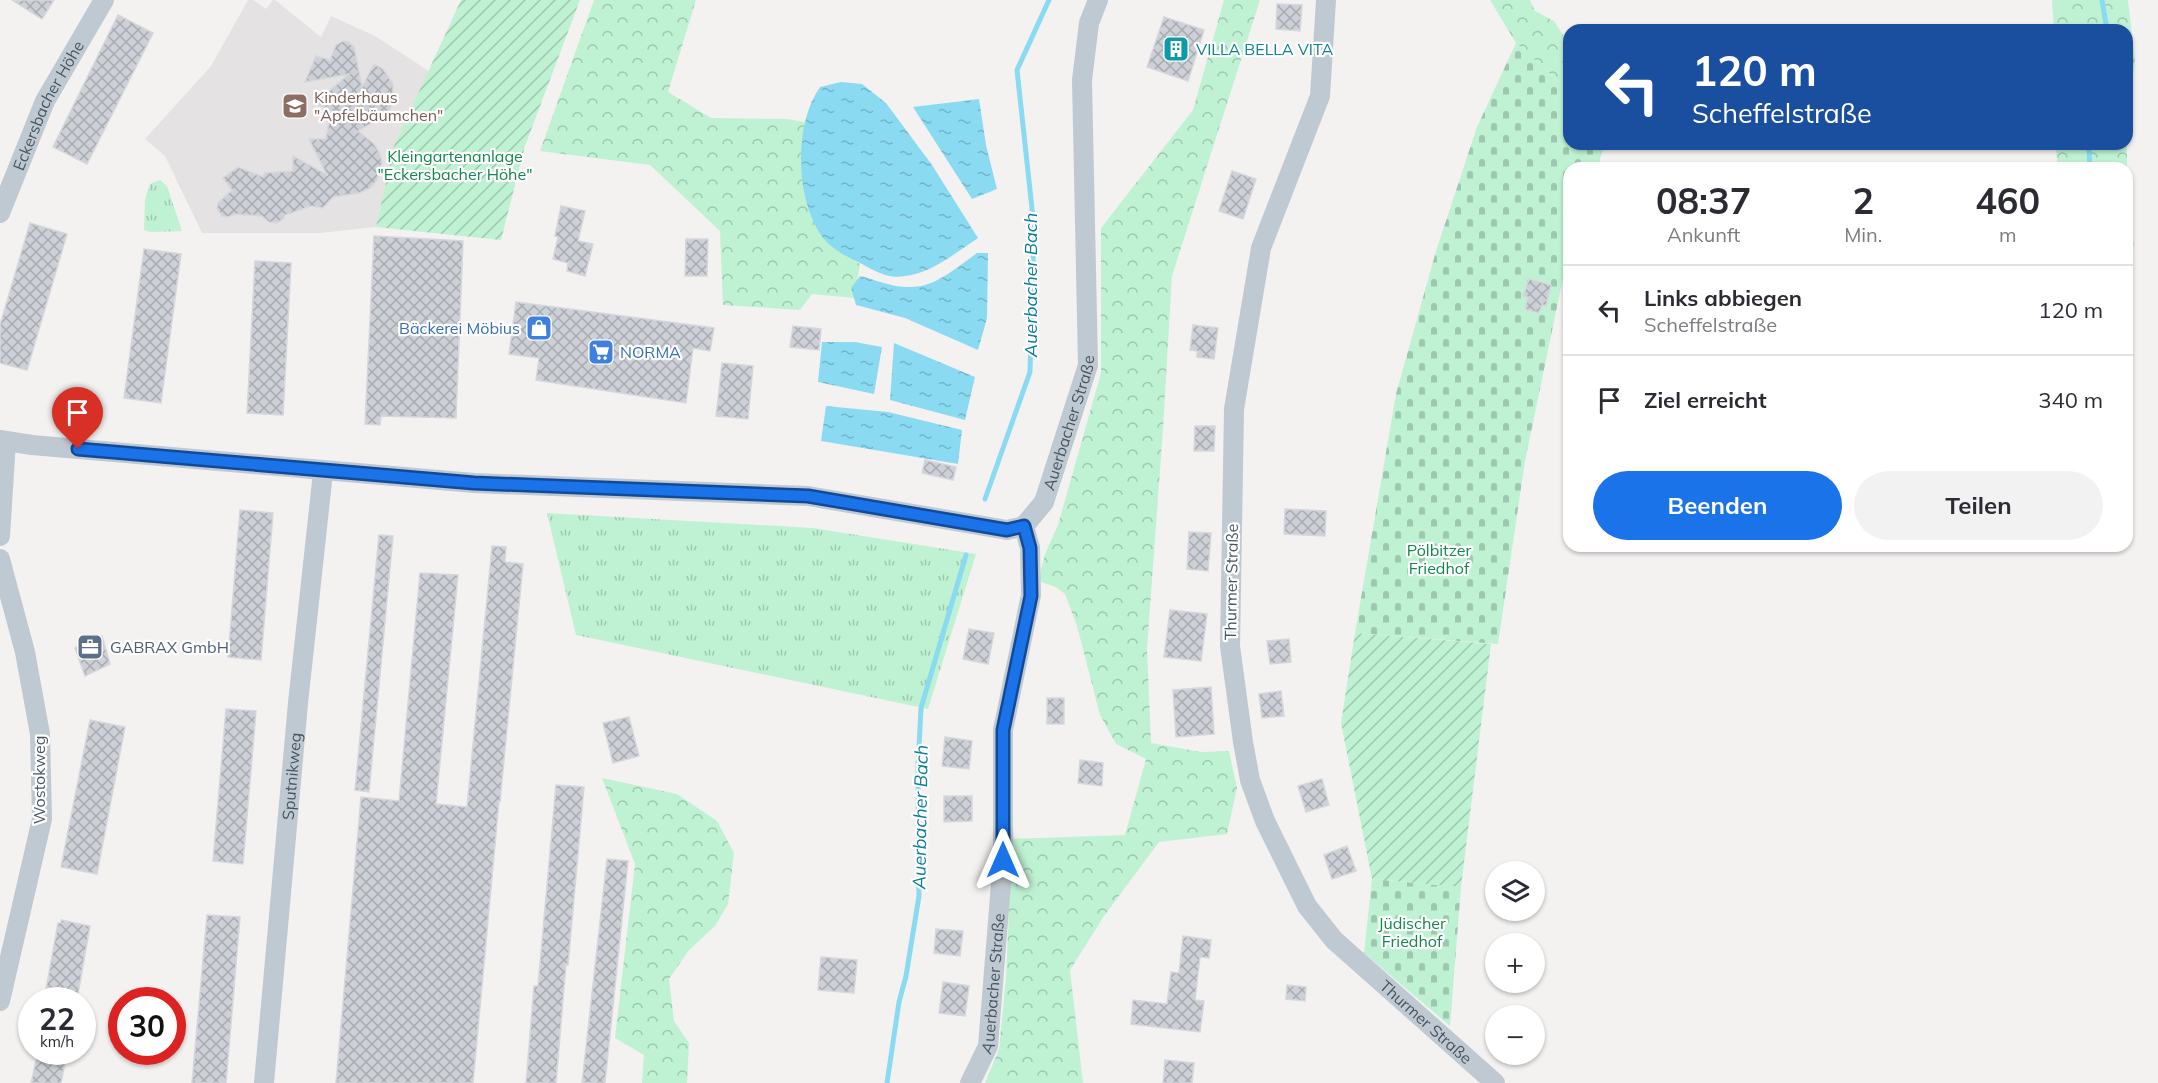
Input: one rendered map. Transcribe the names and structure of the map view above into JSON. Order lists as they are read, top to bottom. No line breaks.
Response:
{"streets":{"street":["Eckersbacher Höhe","Auerbacher Straße","Thurmer Straße","Sputnikweg","Wostokweg"]},"water":["Auerbacher Bach"],"parks":["Kleingartenanlage \"Eckersbacher Höhe\"","Pölbitzer Friedhof","Jüdischer Friedhof"],"places":{"building":["VILLA BELLA VITA"],"school or university":["Kinderhaus \"Apfelbäumchen\""],"shop":["Bäckerei Möbius"],"supermarket":["NORMA"],"office":["GABRAX GmbH"]},"page":{"turn":["120 m","Scheffelstraße"],"eta":["08:37","Ankunft","2","Min.","460","m"],"list":[{"name":"Links abbiegen","note":"Scheffelstraße","value":"120 m"},{"name":"Ziel erreicht","value":"340 m"}],"buttons":["Beenden","Teilen"],"map_buttons":["+","−"],"speed":"22 km/h","limit":"30"}}
